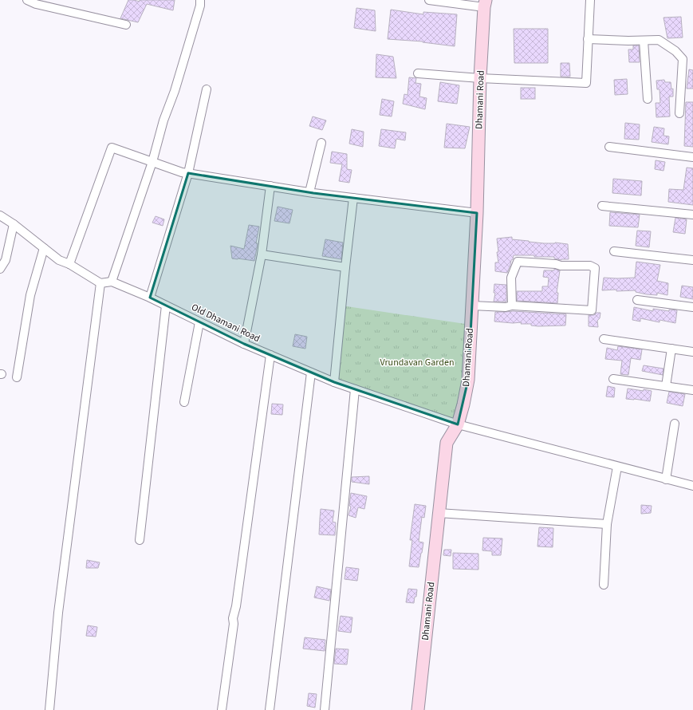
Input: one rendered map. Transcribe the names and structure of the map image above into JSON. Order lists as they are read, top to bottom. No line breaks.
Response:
{"streets":{"main road":["Dhamani Road"],"street":["Old Dhamani Road"]},"crossings":[["Dhamani Road","Old Dhamani Road"]],"parks":["Vrundavan Garden"]}
